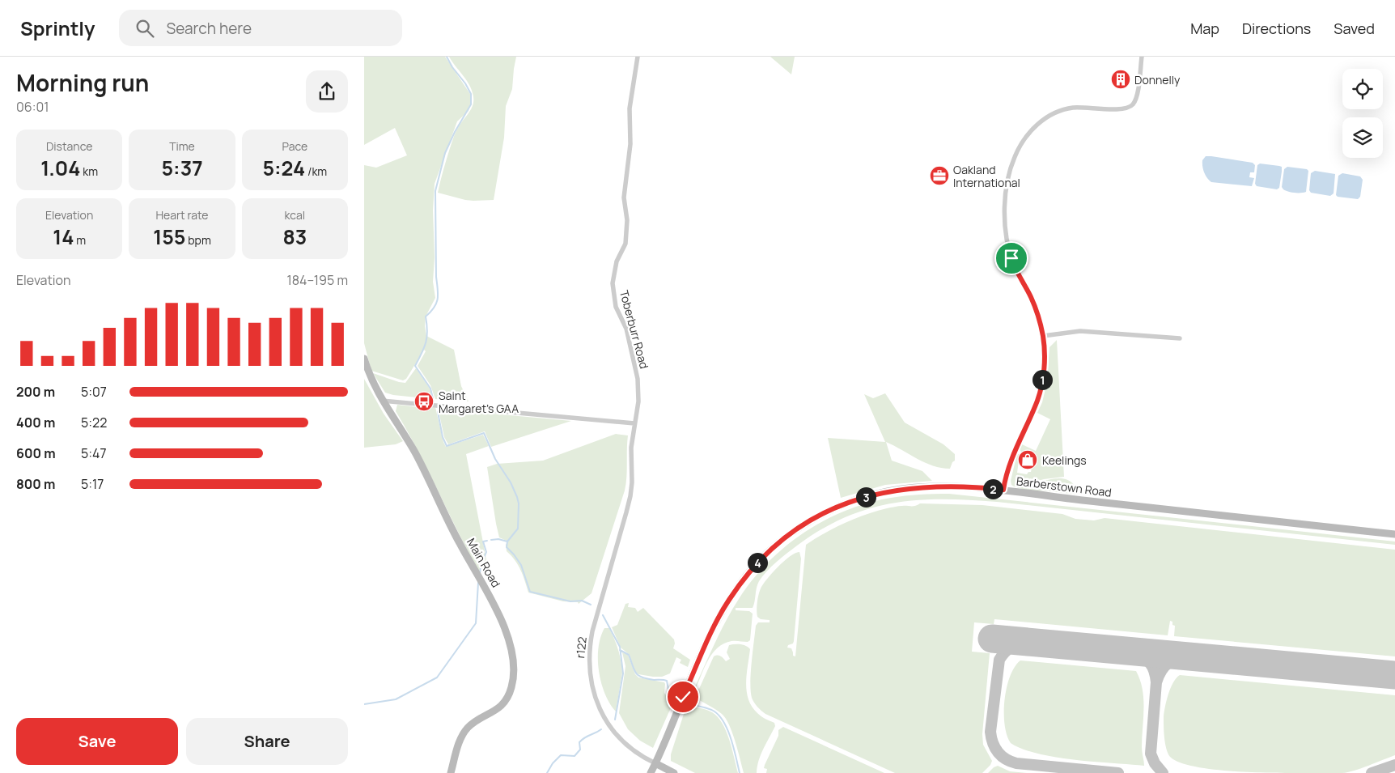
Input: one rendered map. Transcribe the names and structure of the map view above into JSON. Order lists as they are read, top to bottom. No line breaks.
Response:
{"streets":{"main road":["Barberstown Road","Main Road"],"street":["Toberburr Road","r122"]},"crossings":[["Toberburr Road","r122"],["Barberstown Road","r122"]],"places":{"building":["Donnelly"],"office":["Oakland International"],"bus stop":["Saint Margaret's GAA"],"shop":["Keelings"]},"page":{"header":"Sprintly","search":"Search here","nav":["Map","Directions","Saved"],"heading":["Morning run","06:01"],"stats":[["Distance","1.04 km"],["Time","5:37"],["Pace","5:24 /km"],["Elevation","14 m"],["Heart rate","155 bpm"],["kcal","83"]],"chart":["Elevation","184–195 m"],"pins":["1","2","3","4"],"list":[{"name":"200 m","note":"5:07"},{"name":"400 m","note":"5:22"},{"name":"600 m","note":"5:47"},{"name":"800 m","note":"5:17"}],"buttons":["Save","Share"]}}
